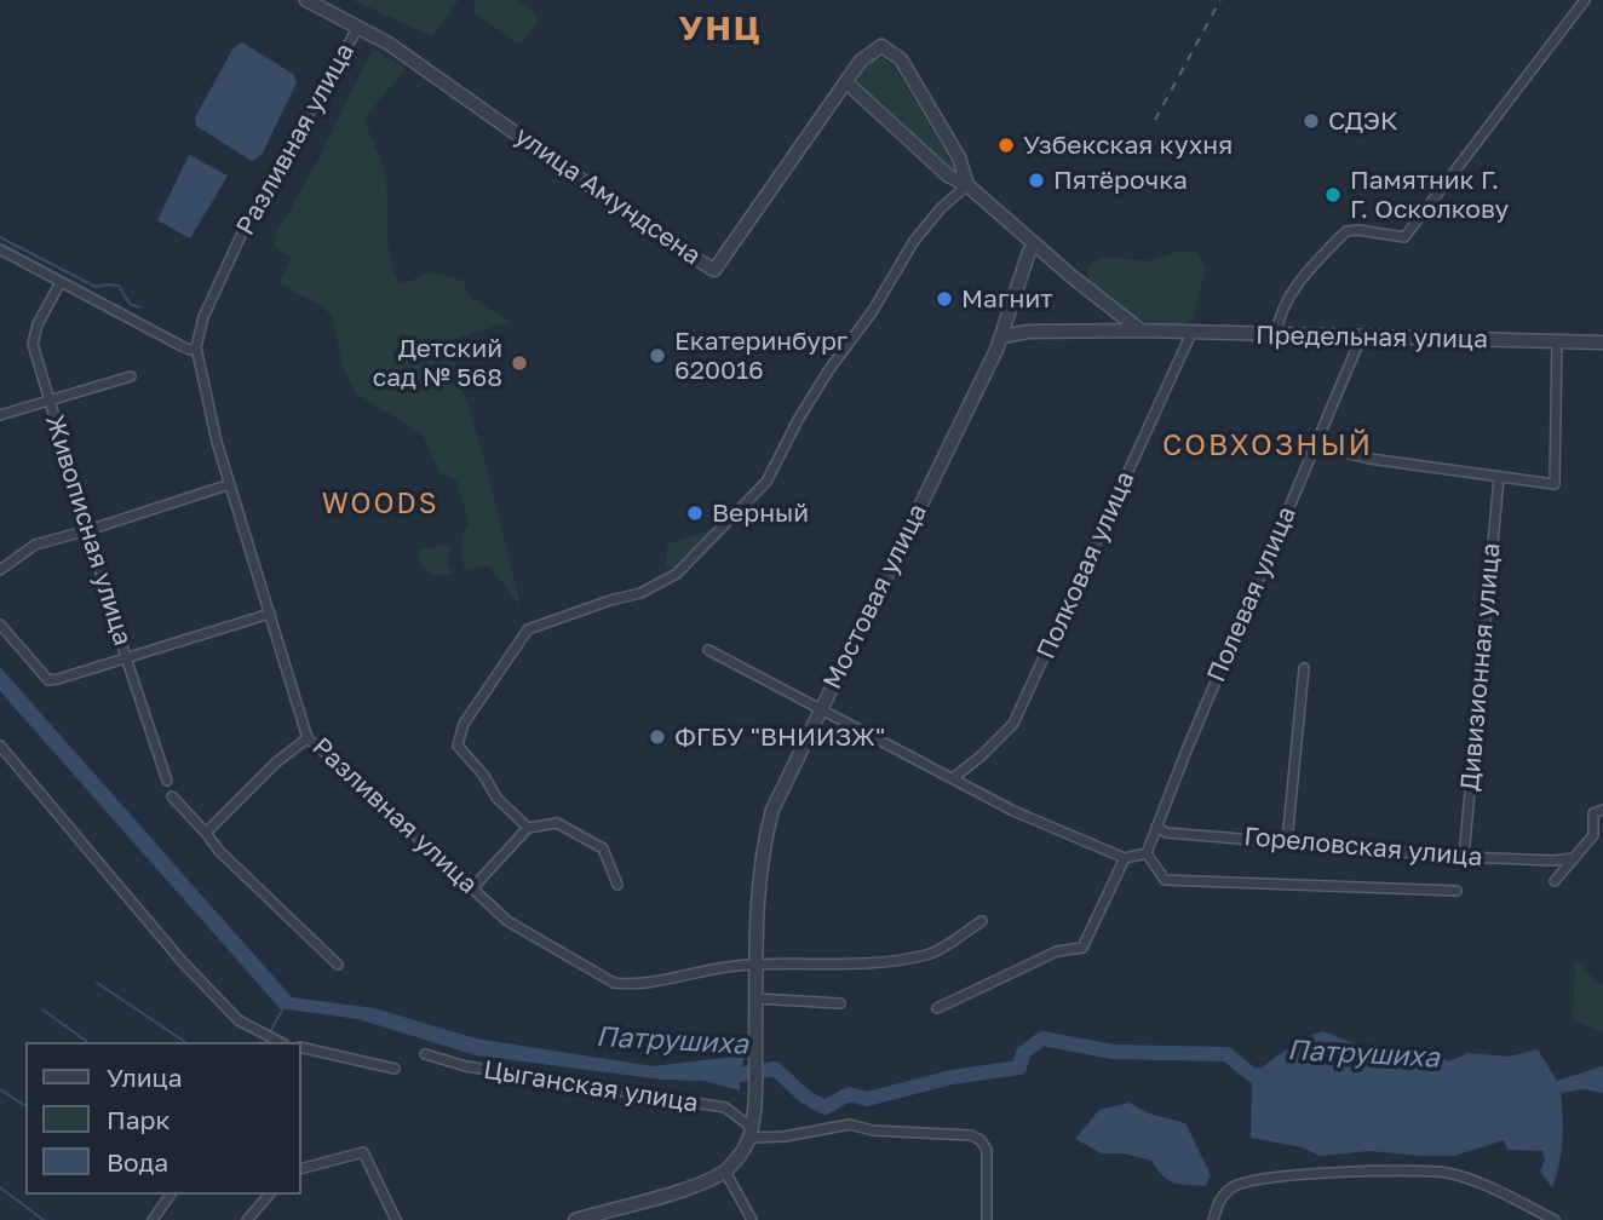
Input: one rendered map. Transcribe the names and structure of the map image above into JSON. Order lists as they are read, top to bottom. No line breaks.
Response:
{"streets":{"street":["Разливная улица","улица Амундсена","Предельная улица","Живописная улица","Полковая улица","Полевая улица","Мостовая улица","Дивизионная улица","Гореловская улица","Цыганская улица"]},"crossings":[["Разливная улица","улица Амундсена"],["Разливная улица","Мостовая улица"],["Предельная улица","Полковая улица"],["Предельная улица","Полевая улица"],["Предельная улица","Мостовая улица"],["Полевая улица","Гореловская улица"],["Мостовая улица","Цыганская улица"],["Дивизионная улица","Гореловская улица"]],"districts":["УНЦ","СОВХОЗНЫЙ","WOODS"],"water":["Патрушиха"],"places":["СДЭК","Узбекская кухня","Пятёрочка","Памятник Г. Г. Осколкову","Магнит","Екатеринбург 620016","Детский сад № 568","Верный","ФГБУ \"ВНИИЗЖ\""],"legend":["Улица","Парк","Вода"]}
